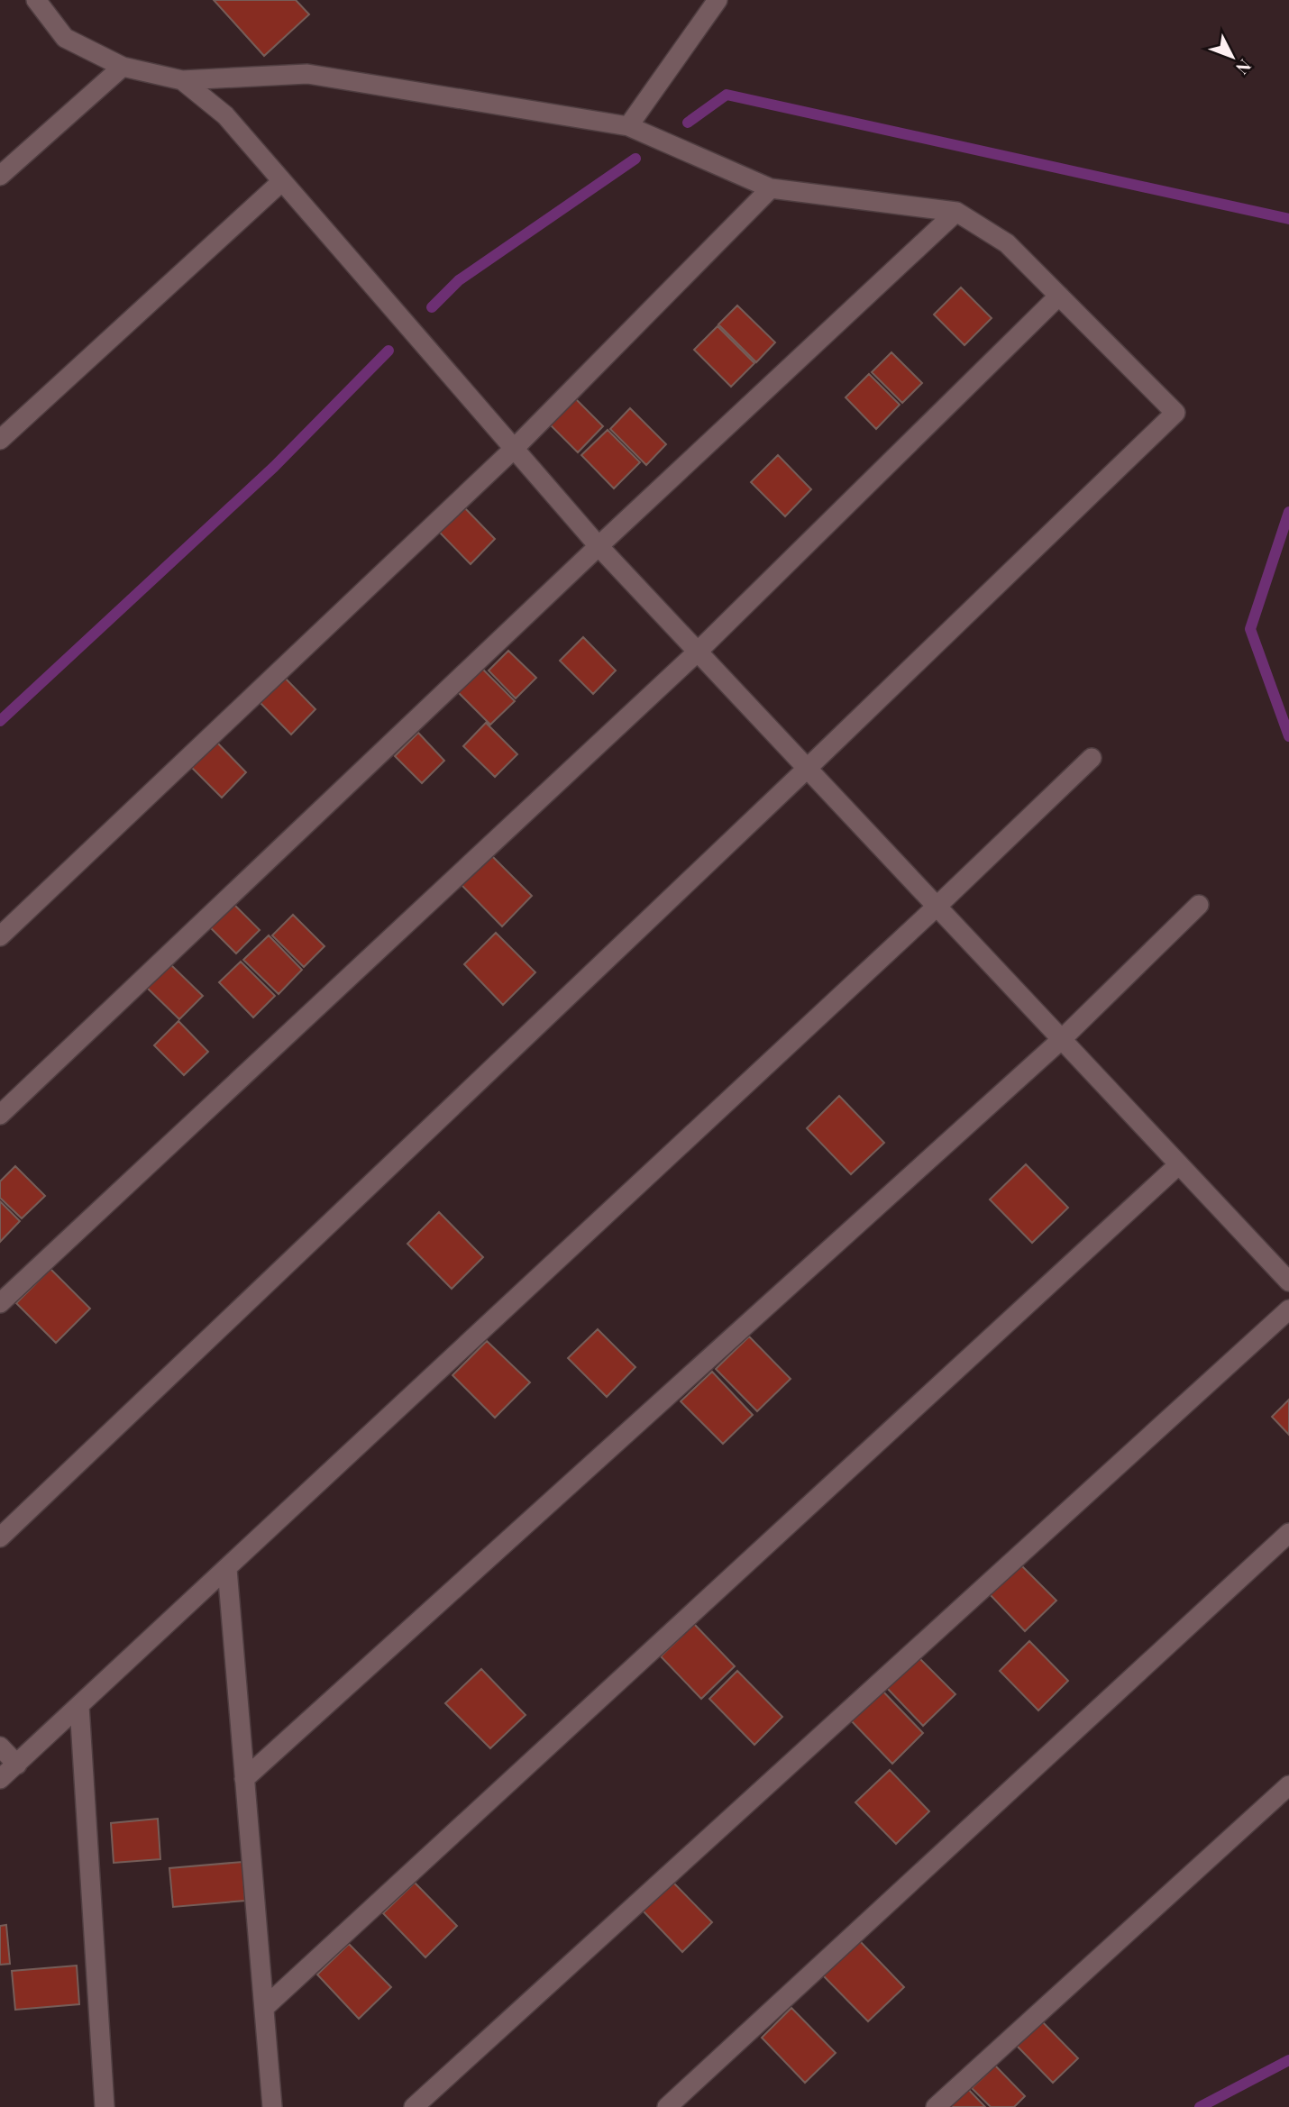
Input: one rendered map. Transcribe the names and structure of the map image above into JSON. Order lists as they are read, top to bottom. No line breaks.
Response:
{"north":"bottom right"}
